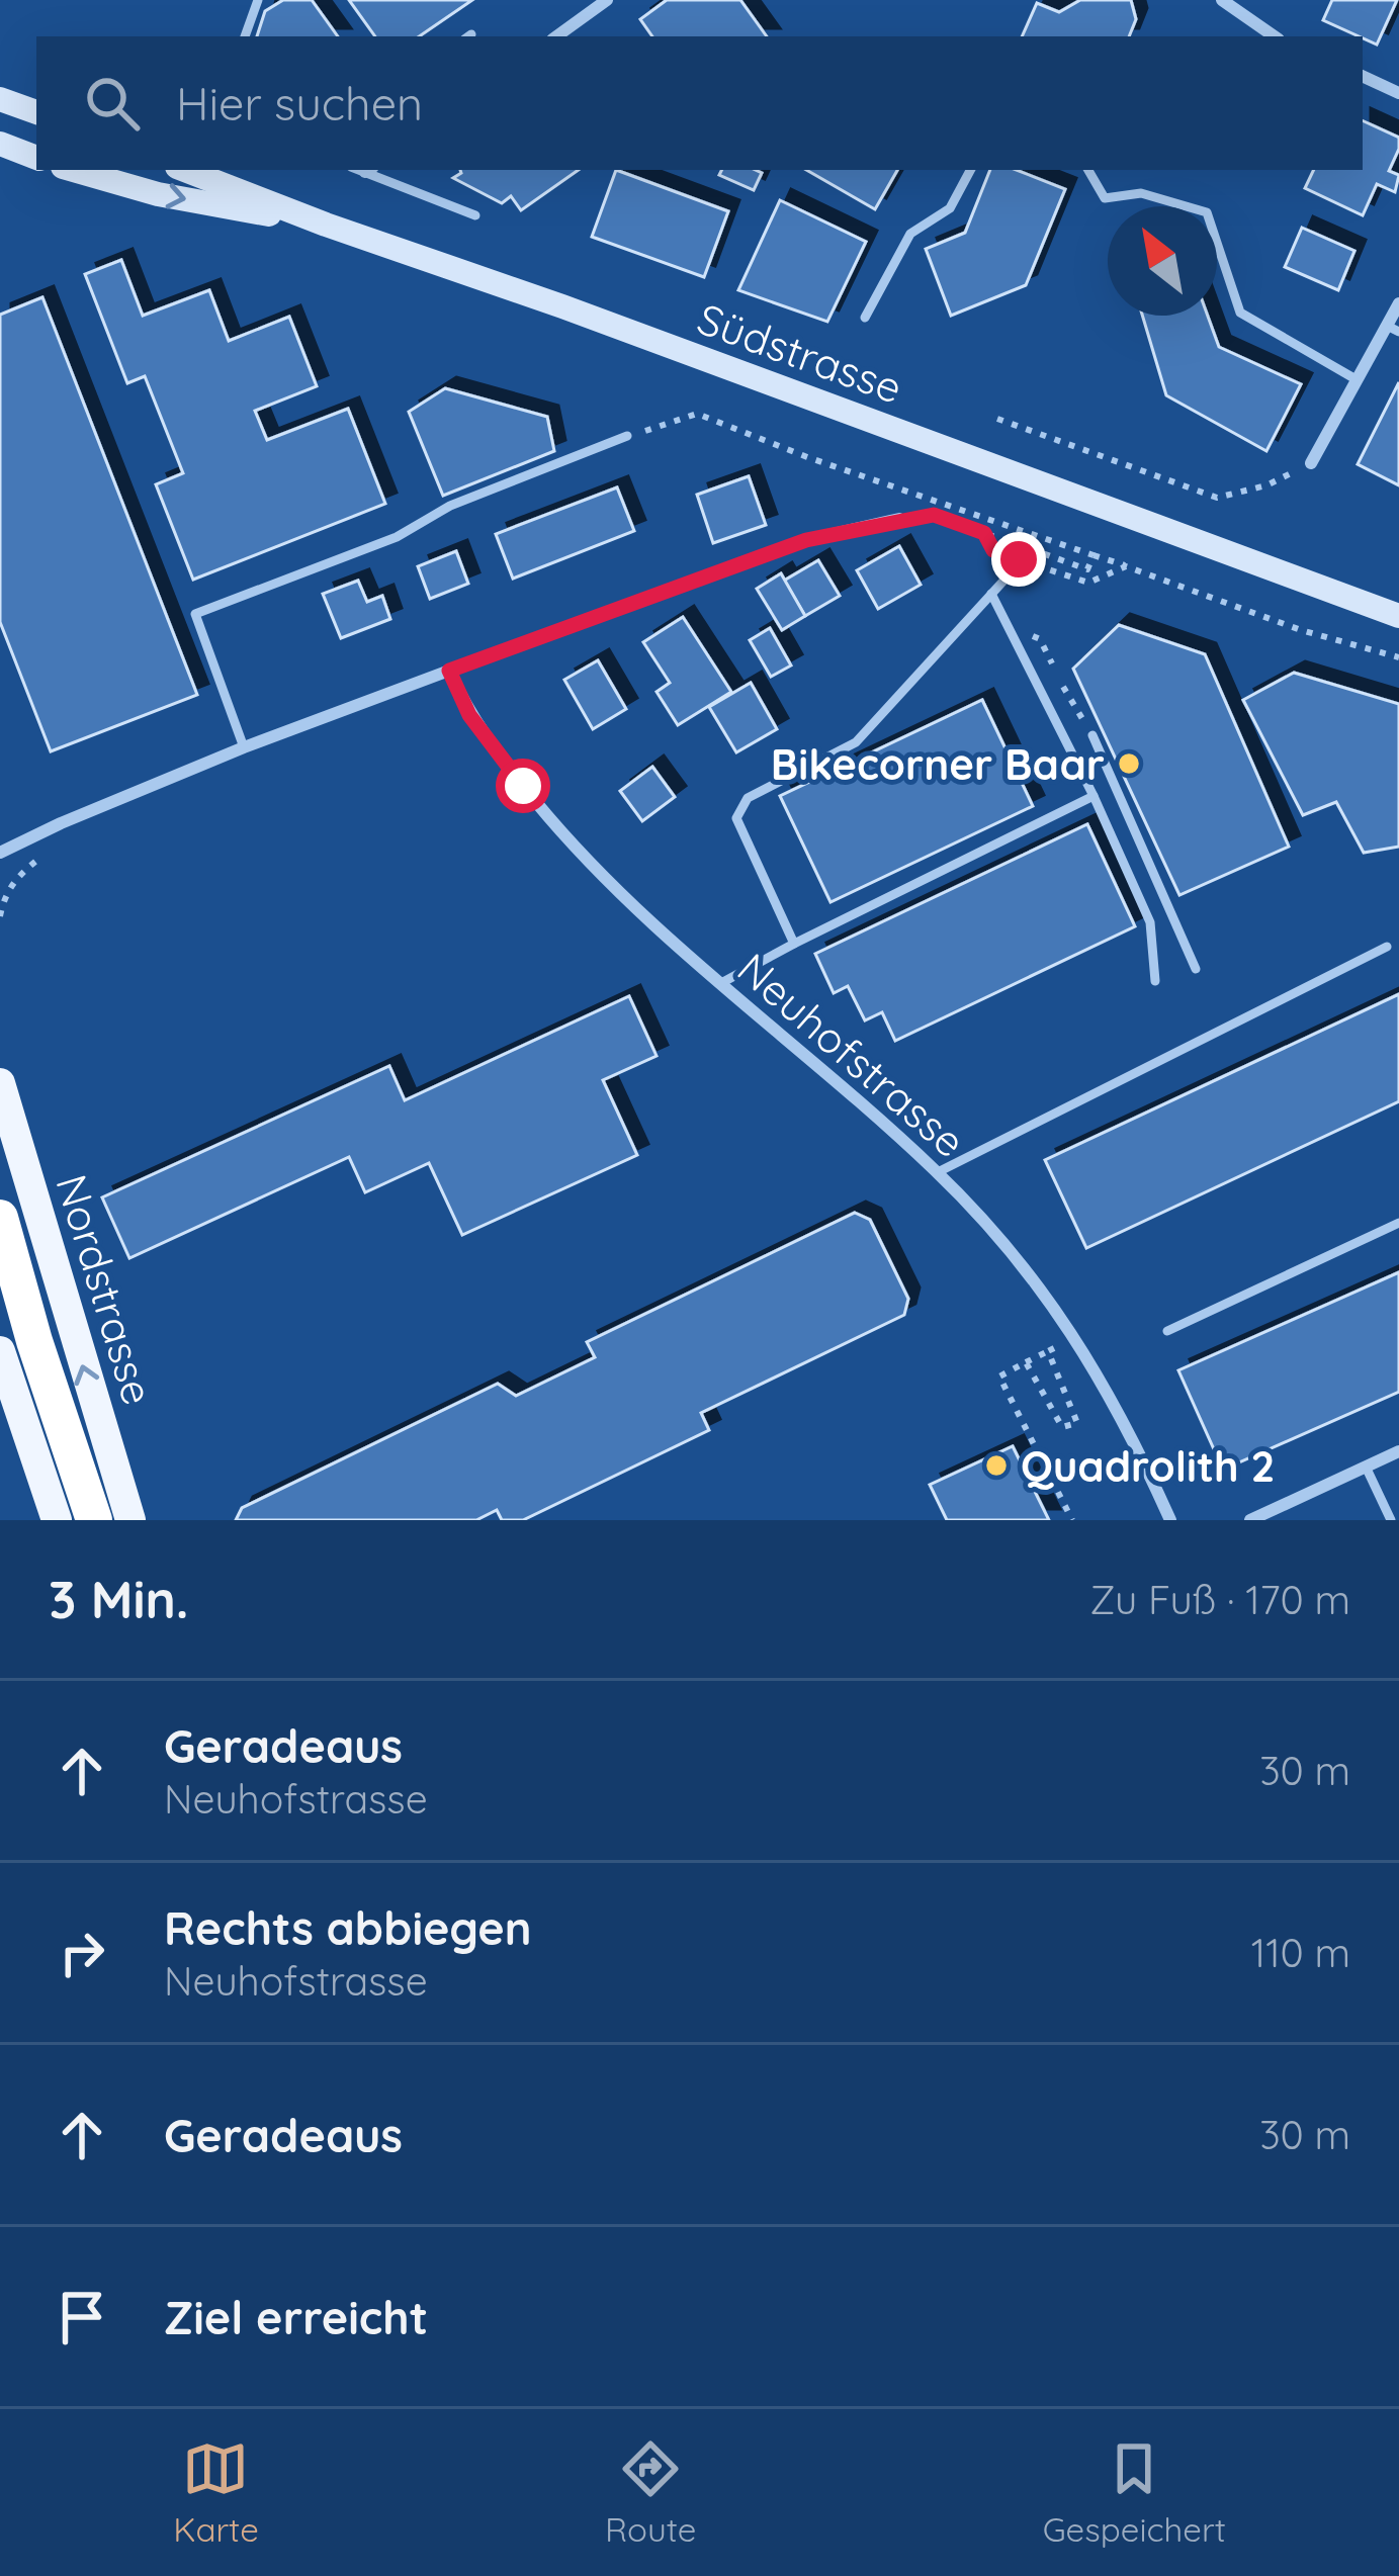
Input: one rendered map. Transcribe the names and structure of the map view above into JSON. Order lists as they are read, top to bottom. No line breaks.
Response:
{"streets":{"main road":["Südstrasse","Nordstrasse"],"street":["Neuhofstrasse"]},"places":["Bikecorner Baar","Quadrolith 2"],"north":"top left","page":{"search":"Hier suchen","heading":["3 Min.","Zu Fuß · 170 m"],"list":[["Geradeaus","Neuhofstrasse","30 m"],["Rechts abbiegen","Neuhofstrasse","110 m"],["Geradeaus","30 m"],"Ziel erreicht"],"nav":["Karte","Route","Gespeichert"]}}
